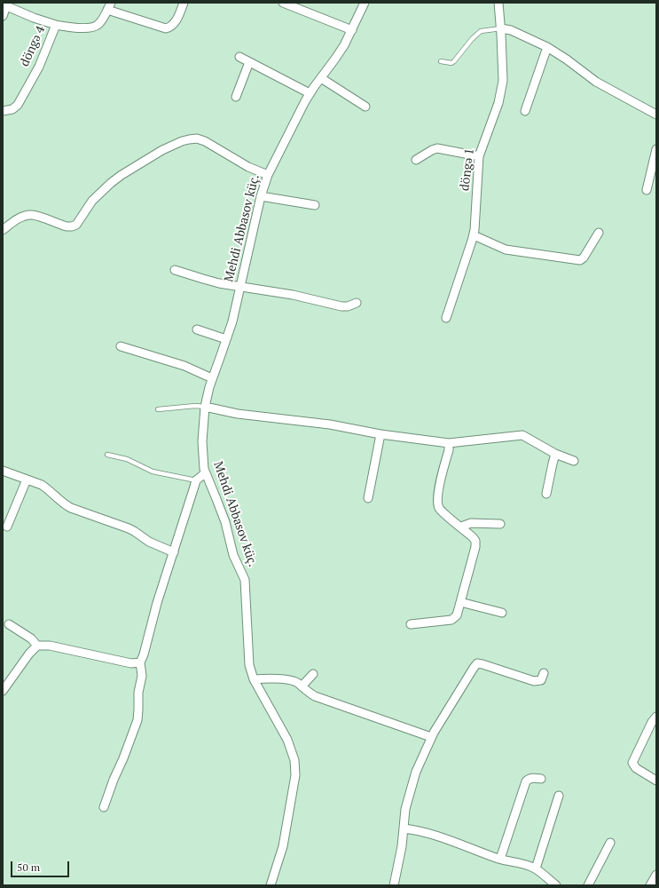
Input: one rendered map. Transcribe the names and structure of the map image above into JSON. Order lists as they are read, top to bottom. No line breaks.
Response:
{"streets":{"street":["döngə 4","döngə 1","Mehdi Abbasov küç."]},"scale_bar":"50 m"}
